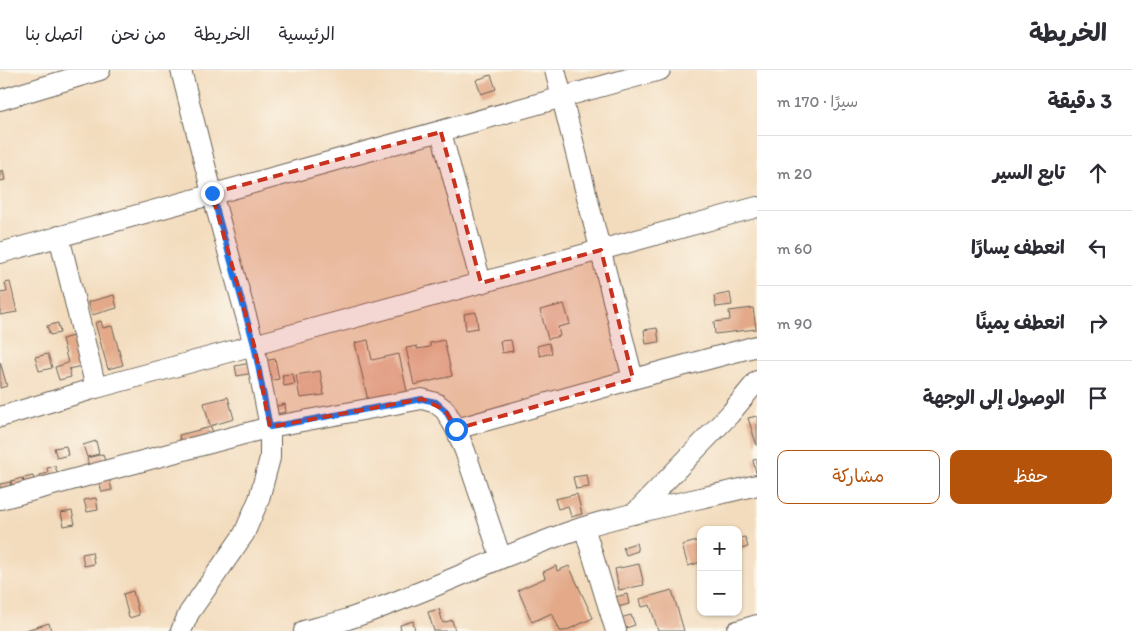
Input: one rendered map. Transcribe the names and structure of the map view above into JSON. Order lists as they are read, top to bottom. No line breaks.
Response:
{"page":{"header":"الخريطة","nav":["الرئيسية","الخريطة","من نحن","اتصل بنا"],"heading":["3 دقيقة","سيرًا · 170 m"],"list":[["تابع السير","20 m"],["انعطف يسارًا","60 m"],["انعطف يمينًا","90 m"],"الوصول إلى الوجهة"],"buttons":["حفظ","مشاركة"],"map_buttons":["+","−"]}}
